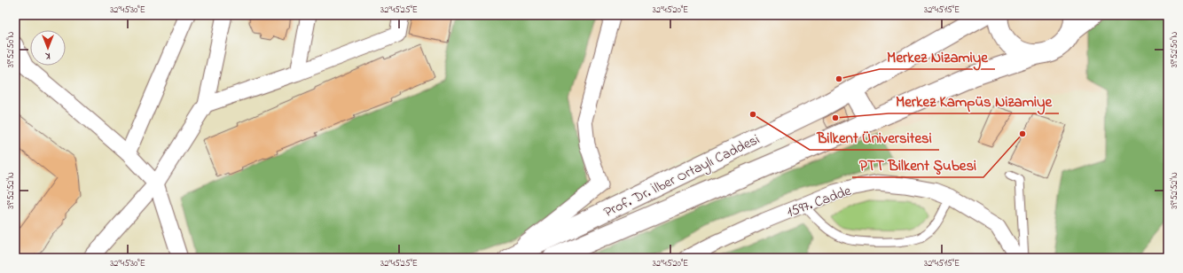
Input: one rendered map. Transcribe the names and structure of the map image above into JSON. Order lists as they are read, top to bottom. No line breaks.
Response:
{"streets":{"street":["Prof. Dr. İlber Ortaylı Caddesi","1597. Cadde"]},"places":["Merkez Nizamiye","Bilkent Üniversitesi","Merkez Kampüs Nizamiye","PTT Bilkent Şubesi"],"north":"bottom","coordinates":["32°45'30\"E","32°45'25\"E","32°45'20\"E","32°45'15\"E","39°52'50\"N","39°52'52\"N"]}
